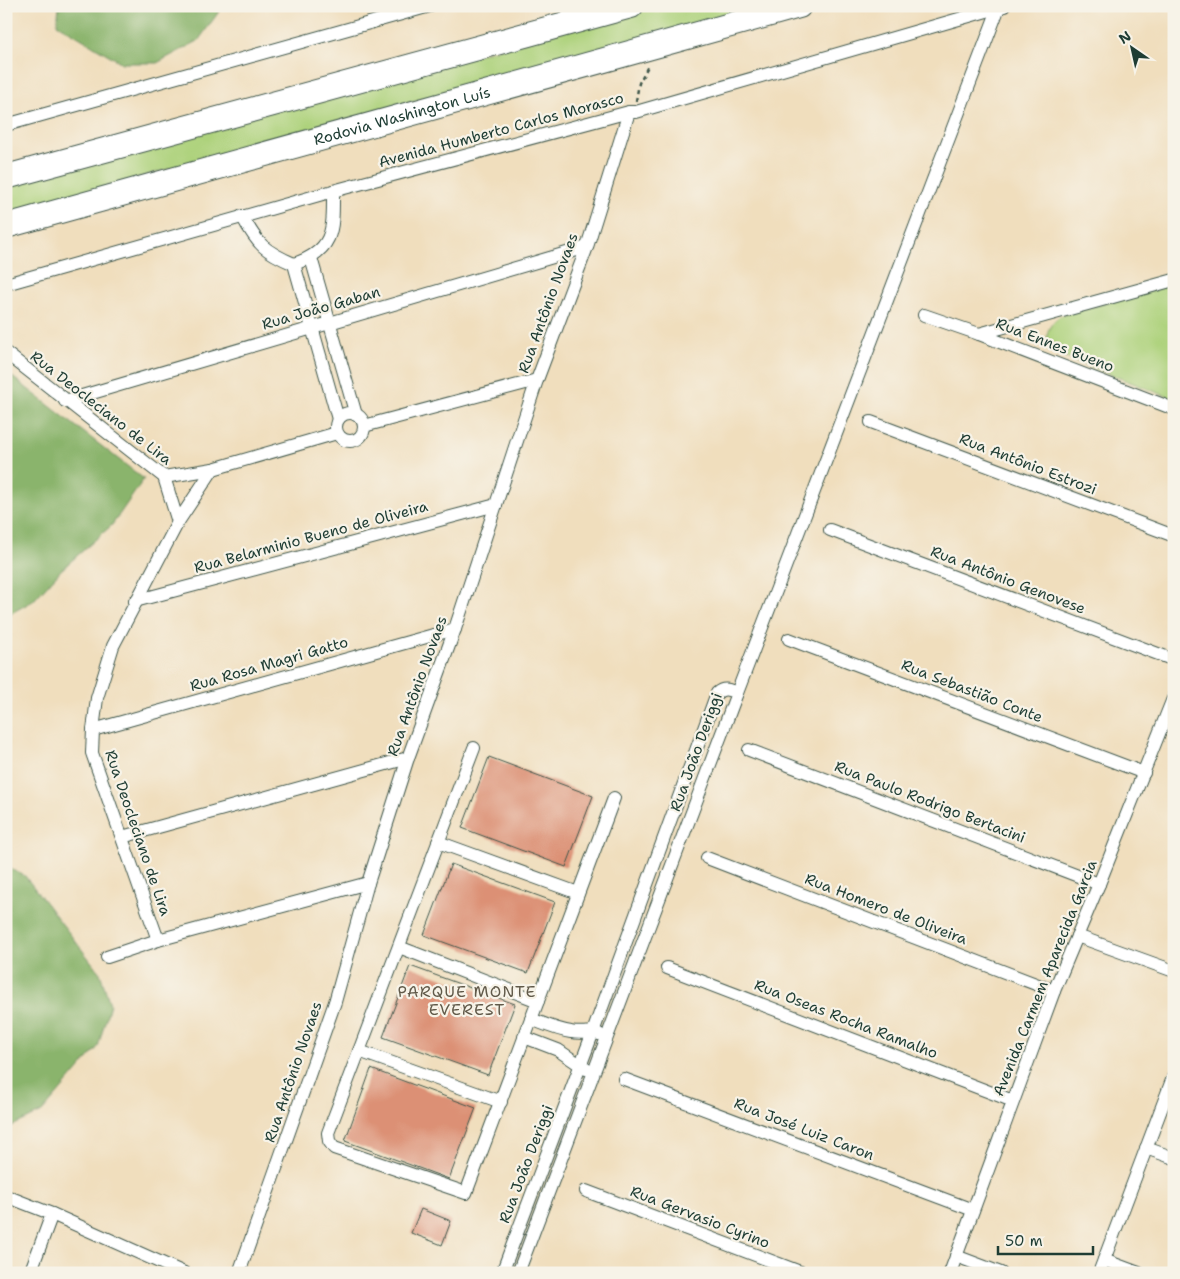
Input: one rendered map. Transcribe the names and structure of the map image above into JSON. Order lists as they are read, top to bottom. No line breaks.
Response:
{"streets":{"highway":["Rodovia Washington Luís"],"street":["Avenida Humberto Carlos Morasco","Rua Antônio Novaes","Rua João Gaban","Rua Ennes Bueno","Rua Deocleciano de Lira","Rua Antônio Estrozi","Rua Belarminio Bueno de Oliveira","Rua Antônio Genovese","Rua Rosa Magri Gatto","Rua Sebastião Conte","Rua João Deriggi","Rua Paulo Rodrigo Bertacini","Rua Homero de Oliveira","Avenida Carmem Aparecida Garcia","Rua Oseas Rocha Ramalho","Rua José Luiz Caron","Rua Gervasio Cyrino"]},"crossings":[["Avenida Humberto Carlos Morasco","Rua Antônio Novaes"],["Rua Antônio Novaes","Rua João Gaban"],["Rua Antônio Novaes","Rua Belarminio Bueno de Oliveira"],["Rua Antônio Novaes","Rua Rosa Magri Gatto"],["Rua João Gaban","Rua Deocleciano de Lira"],["Rua Deocleciano de Lira","Rua Belarminio Bueno de Oliveira"],["Rua Deocleciano de Lira","Rua Rosa Magri Gatto"],["Rua Sebastião Conte","Avenida Carmem Aparecida Garcia"],["Rua Paulo Rodrigo Bertacini","Avenida Carmem Aparecida Garcia"],["Rua Homero de Oliveira","Avenida Carmem Aparecida Garcia"],["Avenida Carmem Aparecida Garcia","Rua Oseas Rocha Ramalho"],["Avenida Carmem Aparecida Garcia","Rua José Luiz Caron"]],"districts":["PARQUE MONTE EVEREST"],"scale_bar":"50 m","north":"top left"}
